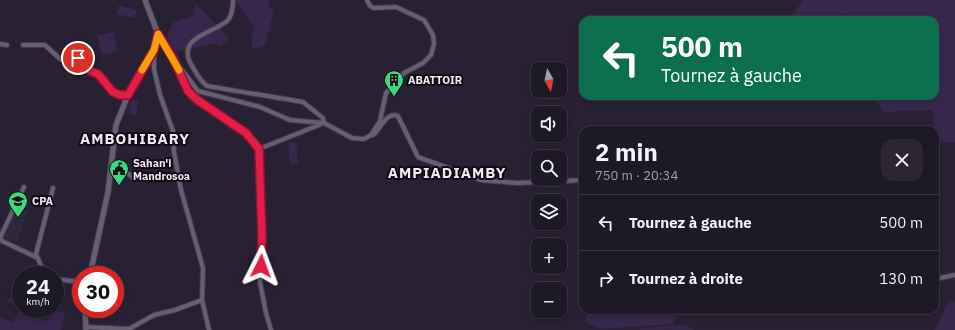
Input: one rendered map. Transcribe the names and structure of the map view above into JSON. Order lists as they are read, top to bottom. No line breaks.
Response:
{"districts":["AMBOHIBARY","AMPIADIAMBY"],"places":{"building":["ABATTOIR"],"public building":["Sahan'i Mandrosoa"],"school or university":["CPA"]},"north":"bottom","page":{"turn":["500 m","Tournez à gauche"],"map_buttons":["+","−"],"heading":["2 min","750 m · 20:34"],"list":[{"name":"Tournez à gauche","value":"500 m"},{"name":"Tournez à droite","value":"130 m"}],"speed":"24 km/h","limit":"30"}}
